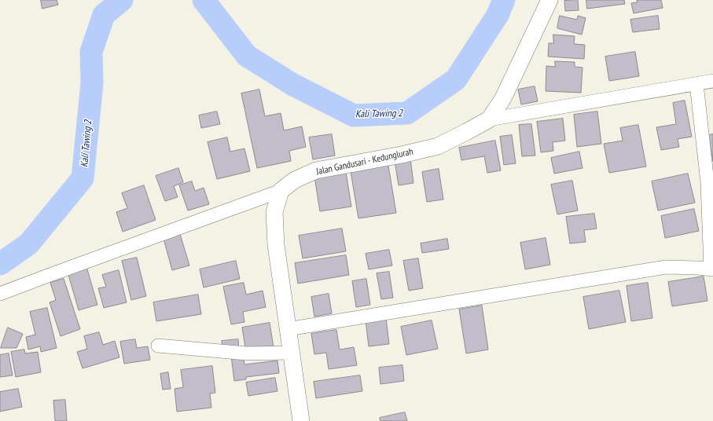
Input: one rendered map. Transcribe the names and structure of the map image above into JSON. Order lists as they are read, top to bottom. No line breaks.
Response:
{"streets":{"street":["Jalan Gandusari - Kedunglurah"]},"water":["Kali Tawing 2"]}
